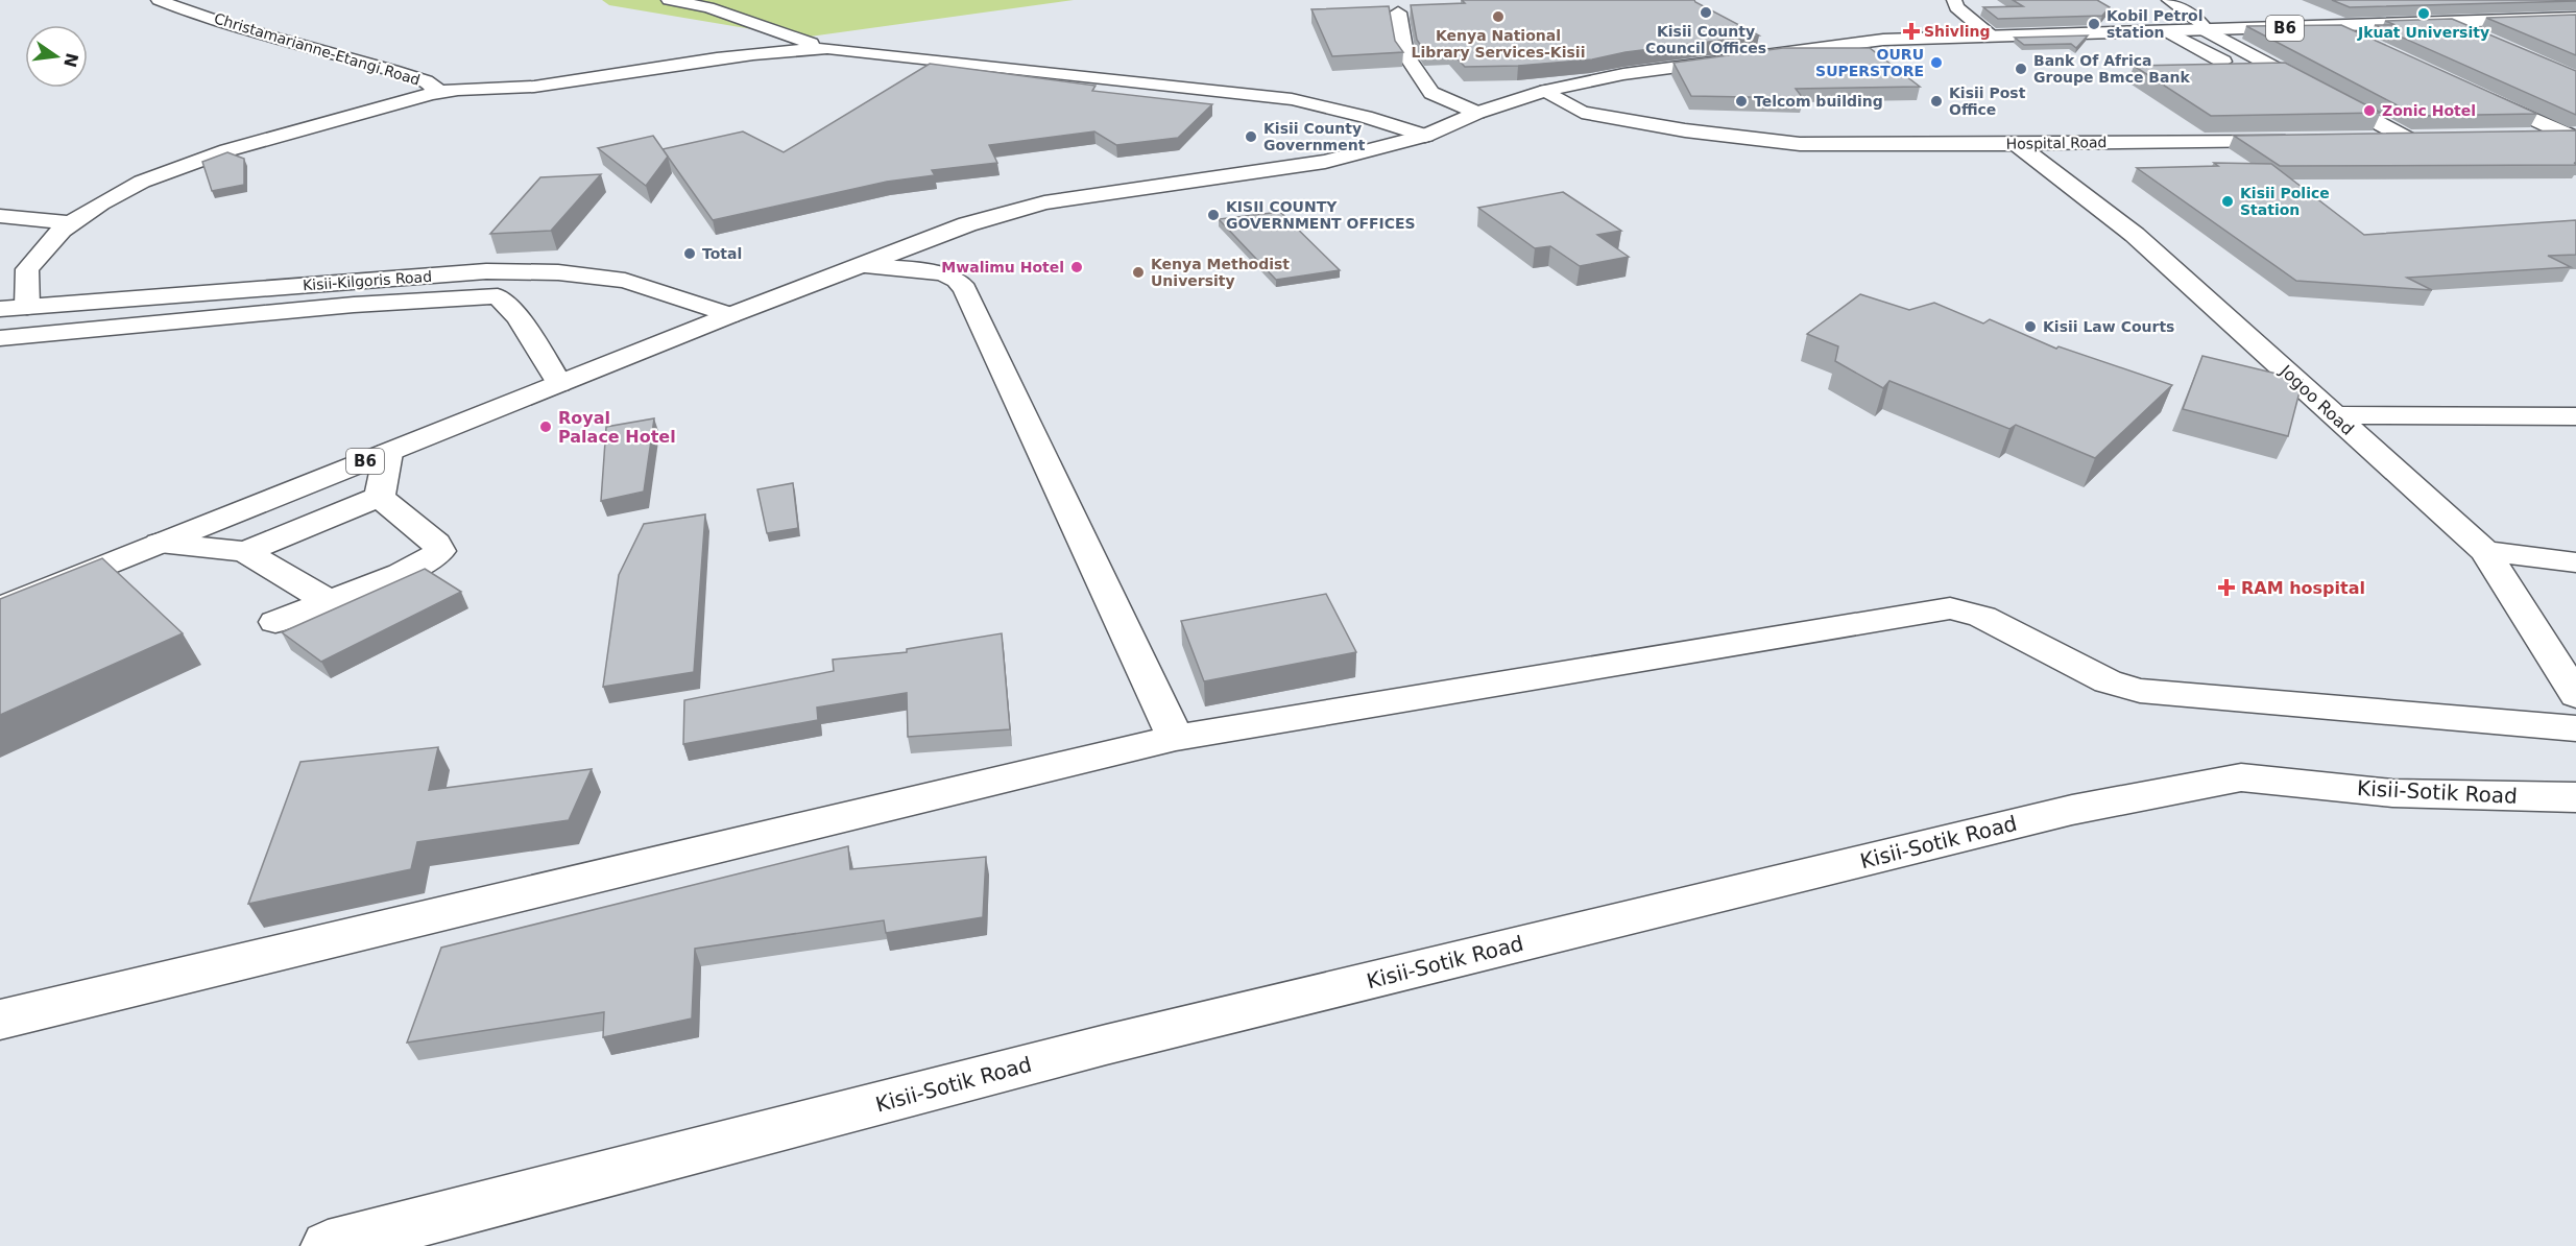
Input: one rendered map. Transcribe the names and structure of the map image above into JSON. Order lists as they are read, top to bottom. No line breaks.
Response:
{"streets":{"main road":["B6","Christamarianne-Etangi Road","Hospital Road","Kisii-Kilgoris Road","Jogoo Road","Kisii-Sotik Road"]},"crossings":[["B6","Hospital Road"],["B6","Kisii-Kilgoris Road"],["Hospital Road","Jogoo Road"]],"places":{"other":["Kisii County Council Offices","Jkuat University","Kenya National Library Services-Kisii","Kobil Petrol station","OURU SUPERSTORE","Bank Of Africa Groupe Bmce Bank","Telcom building","Kisii Post Office","Zonic Hotel","Kisii County Government","Kisii Police Station","KISII COUNTY GOVERNMENT OFFICES","Total","Mwalimu Hotel","Kenya Methodist University","Kisii Law Courts","Royal Palace Hotel"],"health":["Shivling","RAM hospital"]},"north":"right"}
